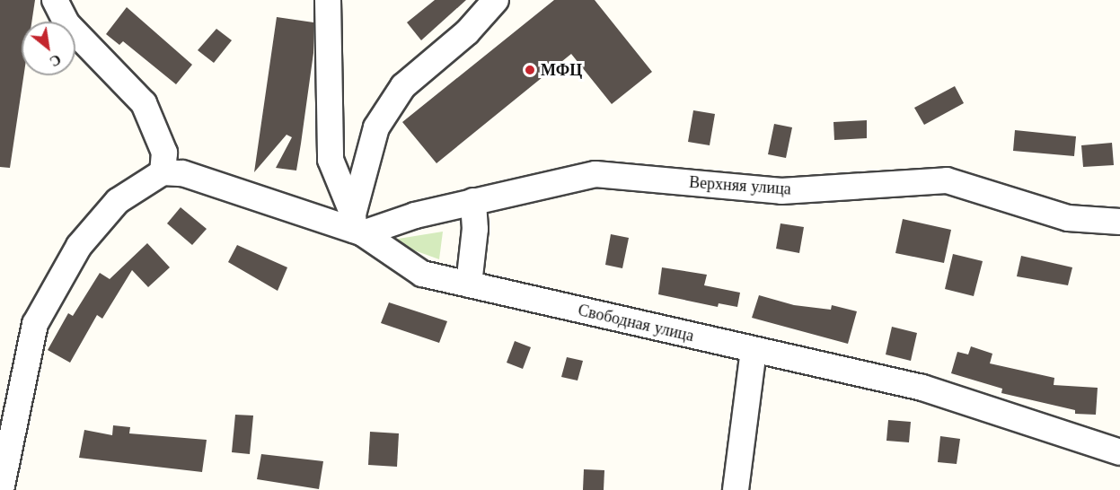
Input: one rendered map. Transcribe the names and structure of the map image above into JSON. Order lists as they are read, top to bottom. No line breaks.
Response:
{"streets":{"street":["Верхняя улица","Свободная улица"]},"crossings":[["Верхняя улица","Свободная улица"]],"places":["МФЦ"],"north":"bottom right"}
